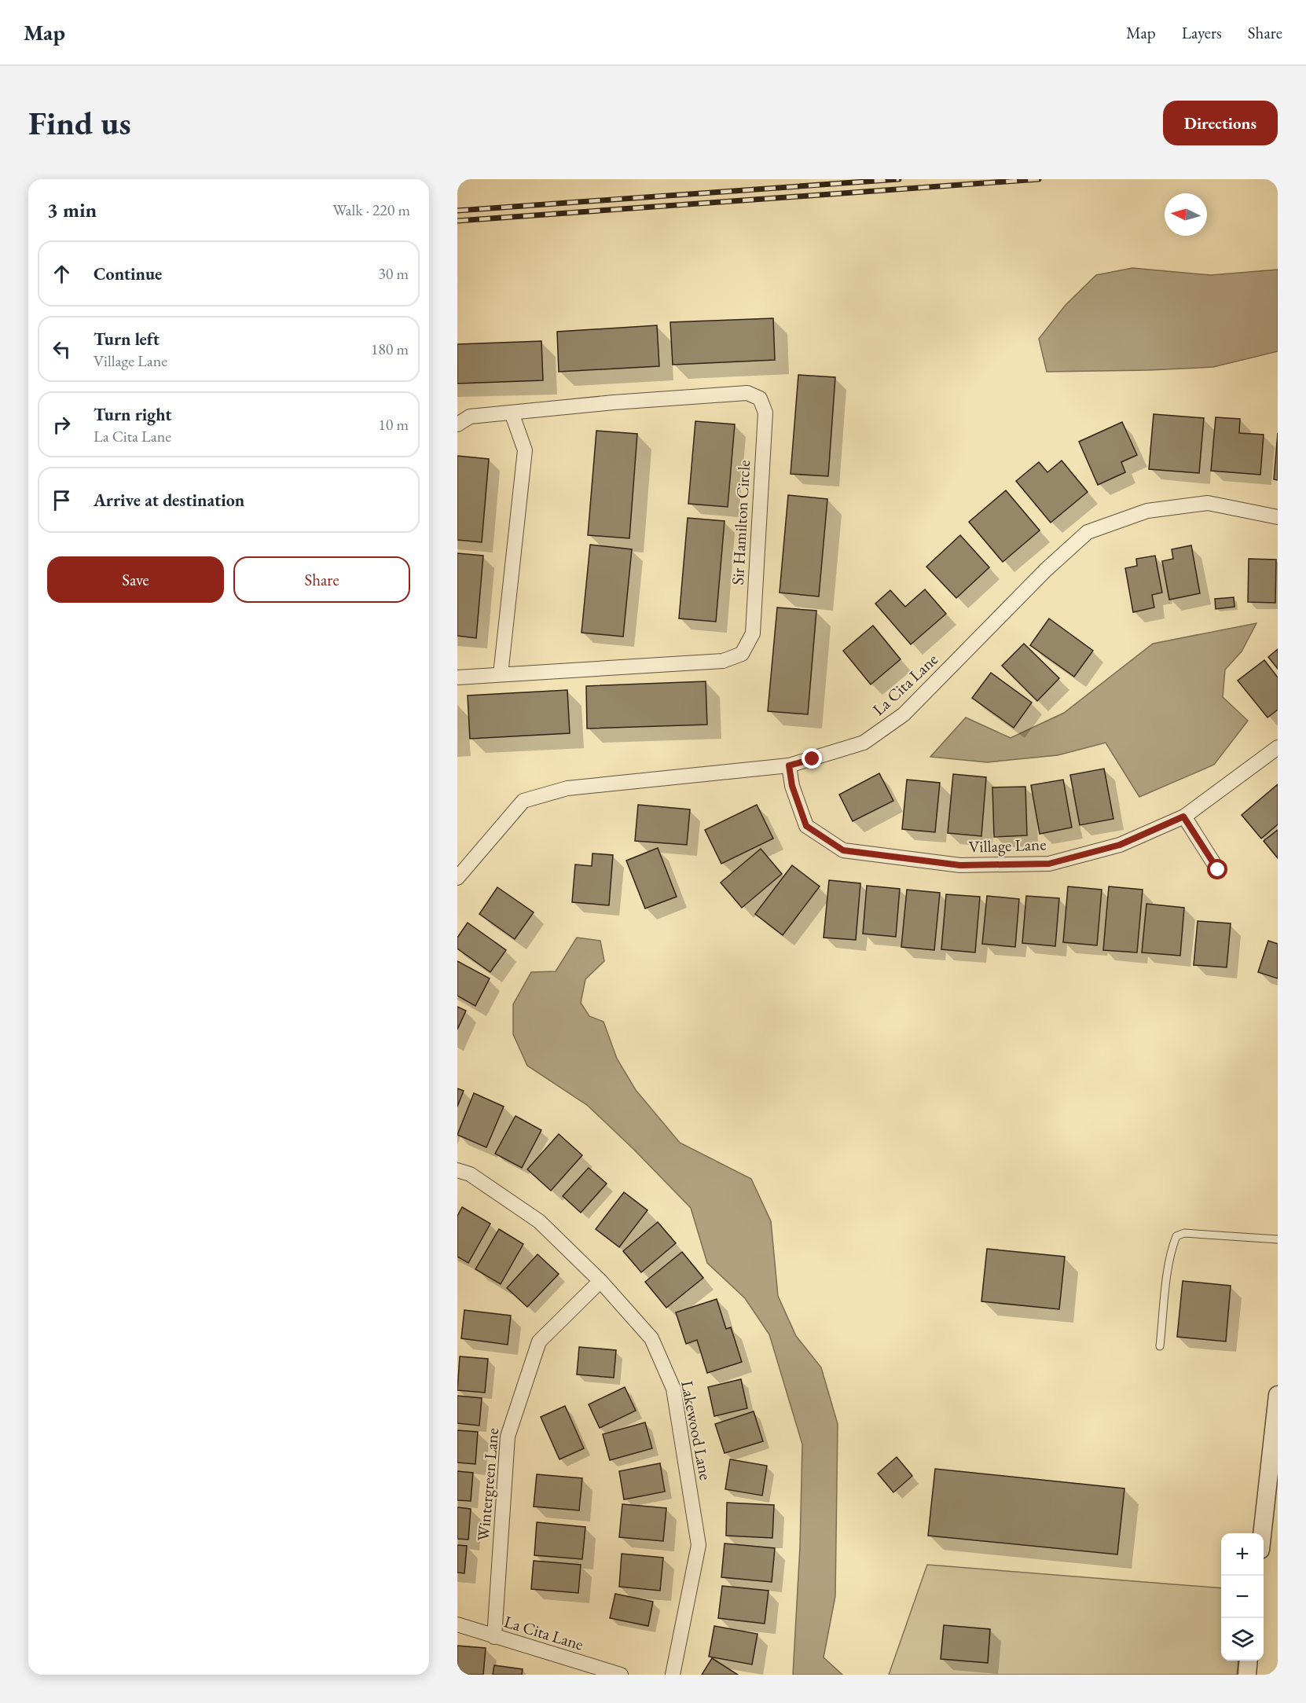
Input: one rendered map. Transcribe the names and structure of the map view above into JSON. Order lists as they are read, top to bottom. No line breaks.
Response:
{"streets":{"street":["Sir Hamilton Circle","La Cita Lane","Village Lane","Lakewood Lane","Wintergreen Lane"]},"crossings":[["La Cita Lane","Village Lane"],["La Cita Lane","Wintergreen Lane"],["Lakewood Lane","Wintergreen Lane"]],"north":"left","page":{"header":"Map","nav":["Map","Layers","Share"],"buttons":["Directions",["Save","Share"]],"title":"Find us","heading":["3 min","Walk · 220 m"],"list":[["Continue","30 m"],["Turn left","Village Lane","180 m"],["Turn right","La Cita Lane","10 m"],"Arrive at destination"],"map_buttons":["+","−"]}}
